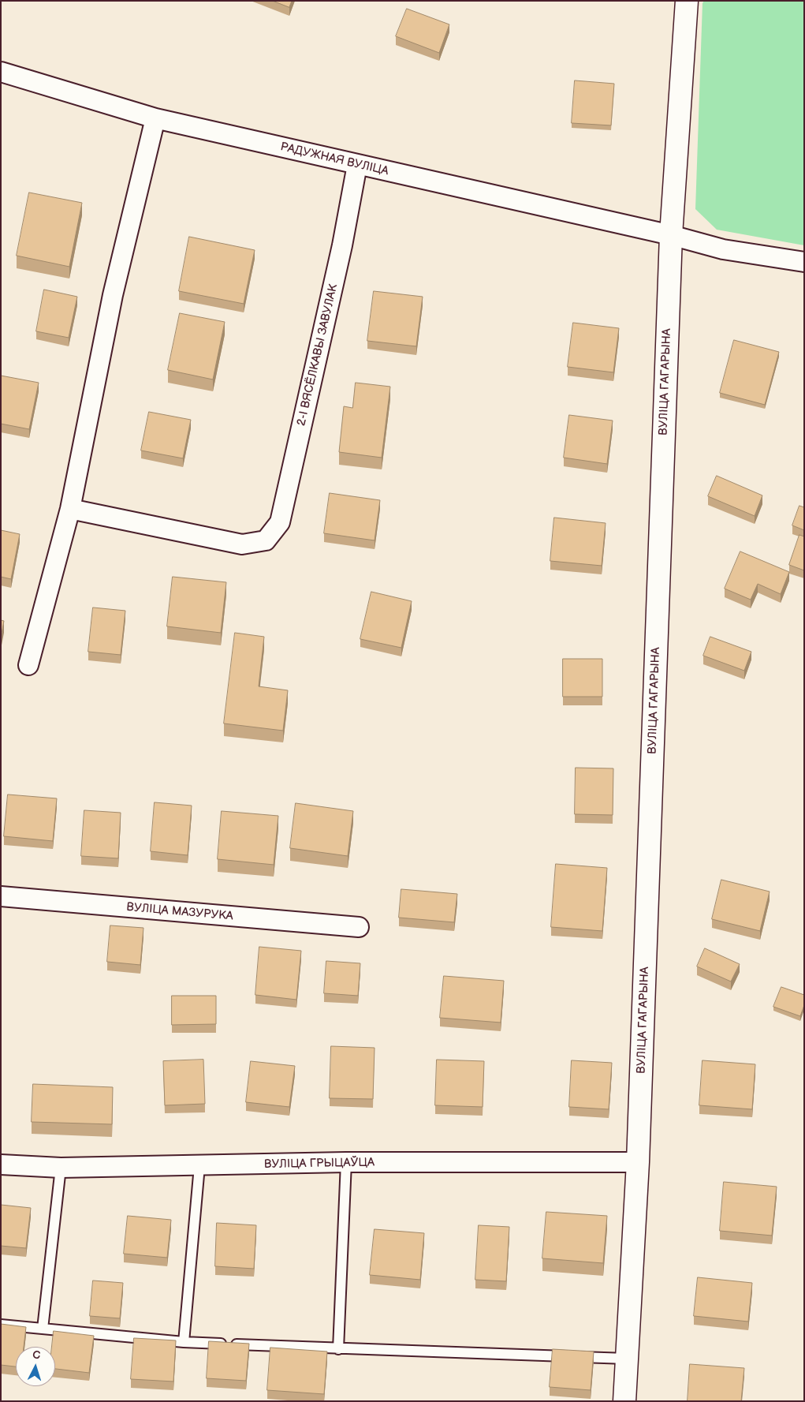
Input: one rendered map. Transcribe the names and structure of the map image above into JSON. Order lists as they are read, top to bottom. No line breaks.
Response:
{"streets":{"street":["РАДУЖНАЯ ВУЛІЦА","2-І ВЯСЁЛКАВЫ ЗАВУЛАК","ВУЛІЦА ГАГАРЫНА","ВУЛІЦА МАЗУРУКА","ВУЛІЦА ГРЫЦАЎЦА"]},"crossings":[["РАДУЖНАЯ ВУЛІЦА","2-І ВЯСЁЛКАВЫ ЗАВУЛАК"],["РАДУЖНАЯ ВУЛІЦА","ВУЛІЦА ГАГАРЫНА"],["ВУЛІЦА ГАГАРЫНА","ВУЛІЦА ГРЫЦАЎЦА"]],"north":"top"}
